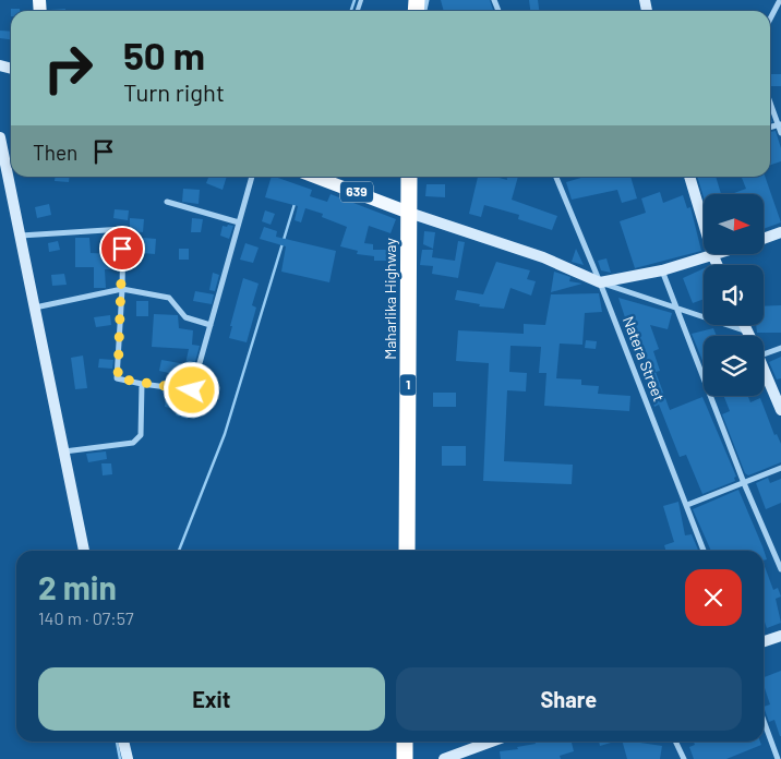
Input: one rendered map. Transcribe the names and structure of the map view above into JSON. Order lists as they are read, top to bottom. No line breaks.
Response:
{"streets":{"highway":["Maharlika Highway","1"],"main road":["639"],"street":["Natera Street"]},"crossings":[["639","Maharlika Highway"]],"north":"right","page":{"turn":["50 m","Turn right"],"then":"Then","heading":["2 min","140 m · 07:57"],"buttons":["Exit","Share"]}}
